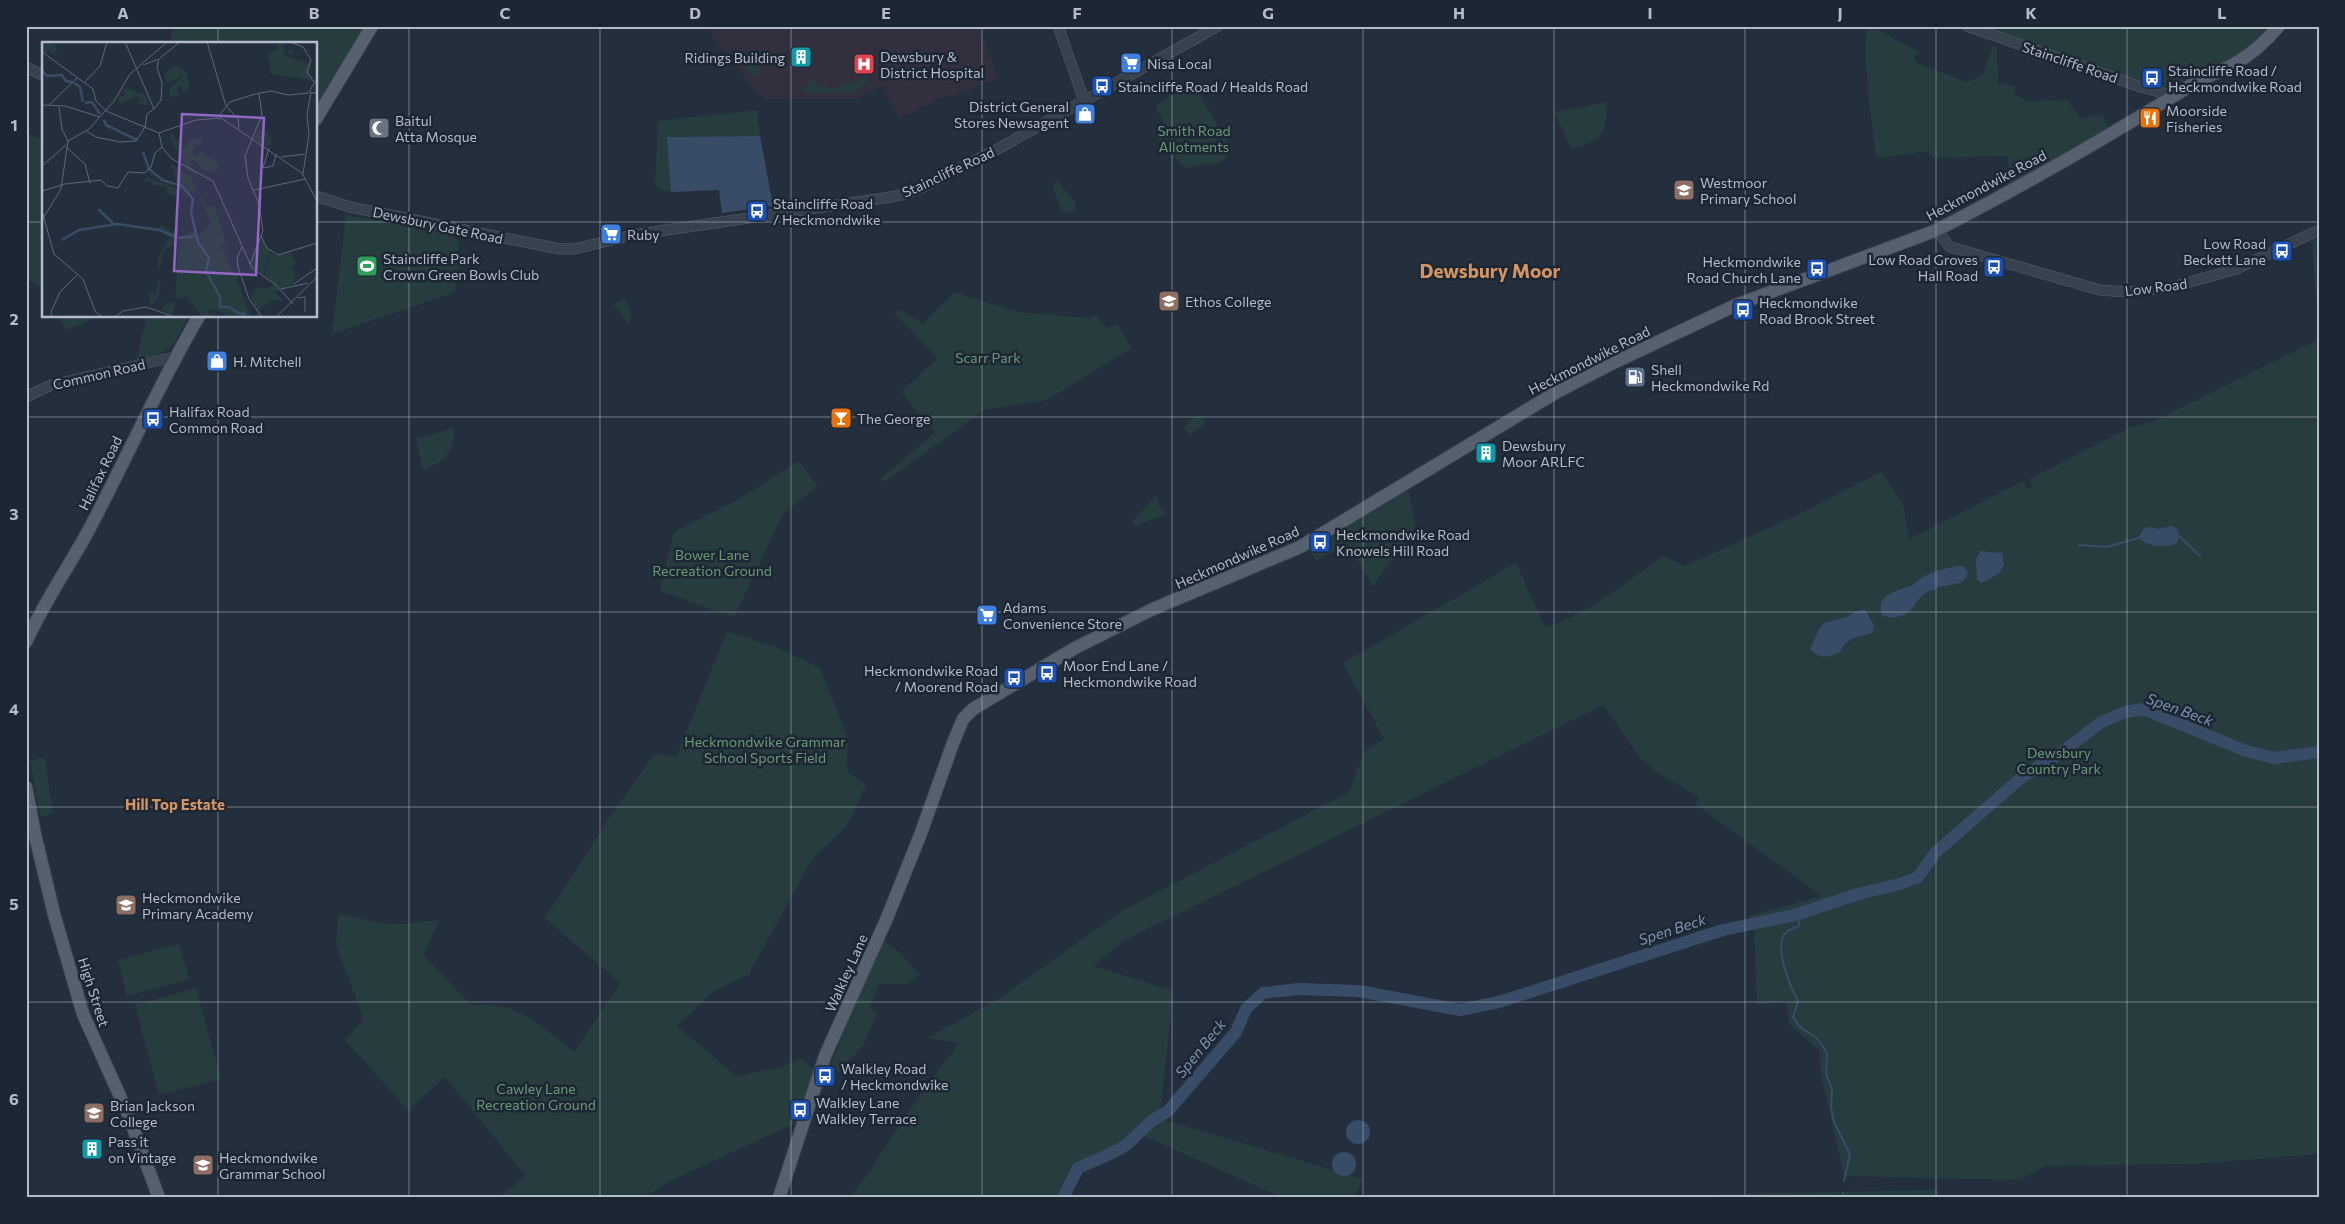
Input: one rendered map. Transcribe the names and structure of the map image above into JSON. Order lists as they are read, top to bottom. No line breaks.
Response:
{"streets":{"main road":["Heckmondwike Road","Halifax Road","Walkley Lane","High Street"],"street":["Staincliffe Road","Dewsbury Gate Road","Low Road","Common Road"]},"crossings":[["Staincliffe Road","Heckmondwike Road"],["Staincliffe Road","Dewsbury Gate Road"],["Heckmondwike Road","Low Road"],["Heckmondwike Road","Walkley Lane"],["Common Road","Halifax Road"]],"districts":["Dewsbury Moor","Hill Top Estate"],"water":["Spen Beck"],"parks":["Smith Road Allotments","Scarr Park","Bower Lane Recreation Ground","Heckmondwike Grammar School Sports Field","Dewsbury Country Park","Cawley Lane Recreation Ground"],"places":{"building":["Ridings Building","Dewsbury Moor ARLFC","Pass it on Vintage"],"supermarket":["Nisa Local","Ruby","Adams Convenience Store"],"hospital":["Dewsbury & District Hospital"],"bus stop":["Staincliffe Road / Heckmondwike Road","Staincliffe Road / Healds Road","Staincliffe Road / Heckmondwike","Low Road Beckett Lane","Low Road Groves Hall Road","Heckmondwike Road Church Lane","Heckmondwike Road Brook Street","Halifax Road Common Road","Heckmondwike Road Knowels Hill Road","Moor End Lane / Heckmondwike Road","Heckmondwike Road / Moorend Road","Walkley Road / Heckmondwike","Walkley Lane Walkley Terrace"],"shop":["District General Stores Newsagent","H. Mitchell"],"restaurant":["Moorside Fisheries"],"mosque":["Baitul Atta Mosque"],"school or university":["Westmoor Primary School","Ethos College","Heckmondwike Primary Academy","Brian Jackson College","Heckmondwike Grammar School"],"sports":["Staincliffe Park Crown Green Bowls Club"],"fuel station":["Shell Heckmondwike Rd"],"bar":["The George"]},"grid":{"columns":["A","B","C","D","E","F","G","H","I","J","K","L"],"rows":["1","2","3","4","5","6"]}}
